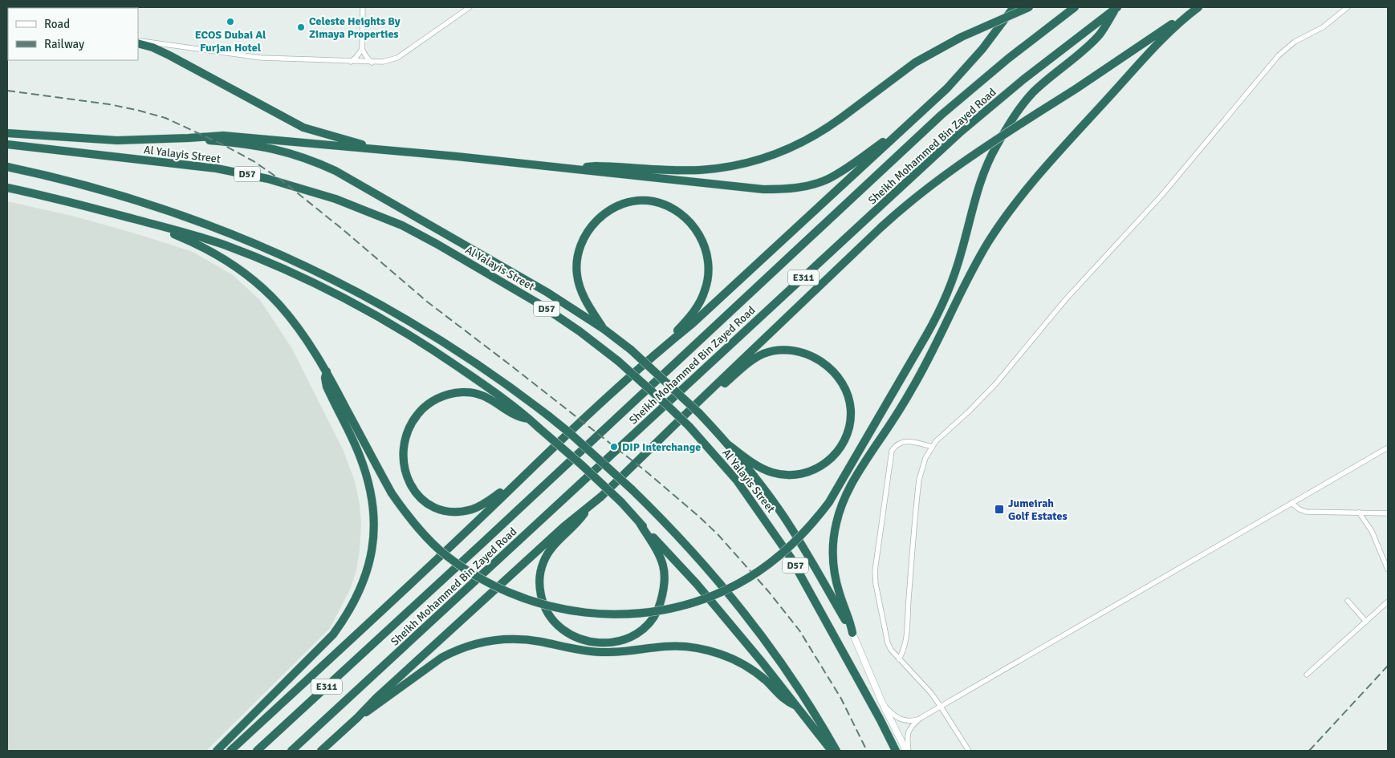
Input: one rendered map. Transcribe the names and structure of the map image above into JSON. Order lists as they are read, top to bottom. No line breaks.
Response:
{"streets":{"highway":["Sheikh Mohammed Bin Zayed Road","Al Yalayis Street","D57","E311"]},"places":{"other":["ECOS Dubai Al Furjan Hotel","Celeste Heights By Zimaya Properties","DIP Interchange"],"transit":["Jumeirah Golf Estates"]},"legend":["Road","Railway"]}
